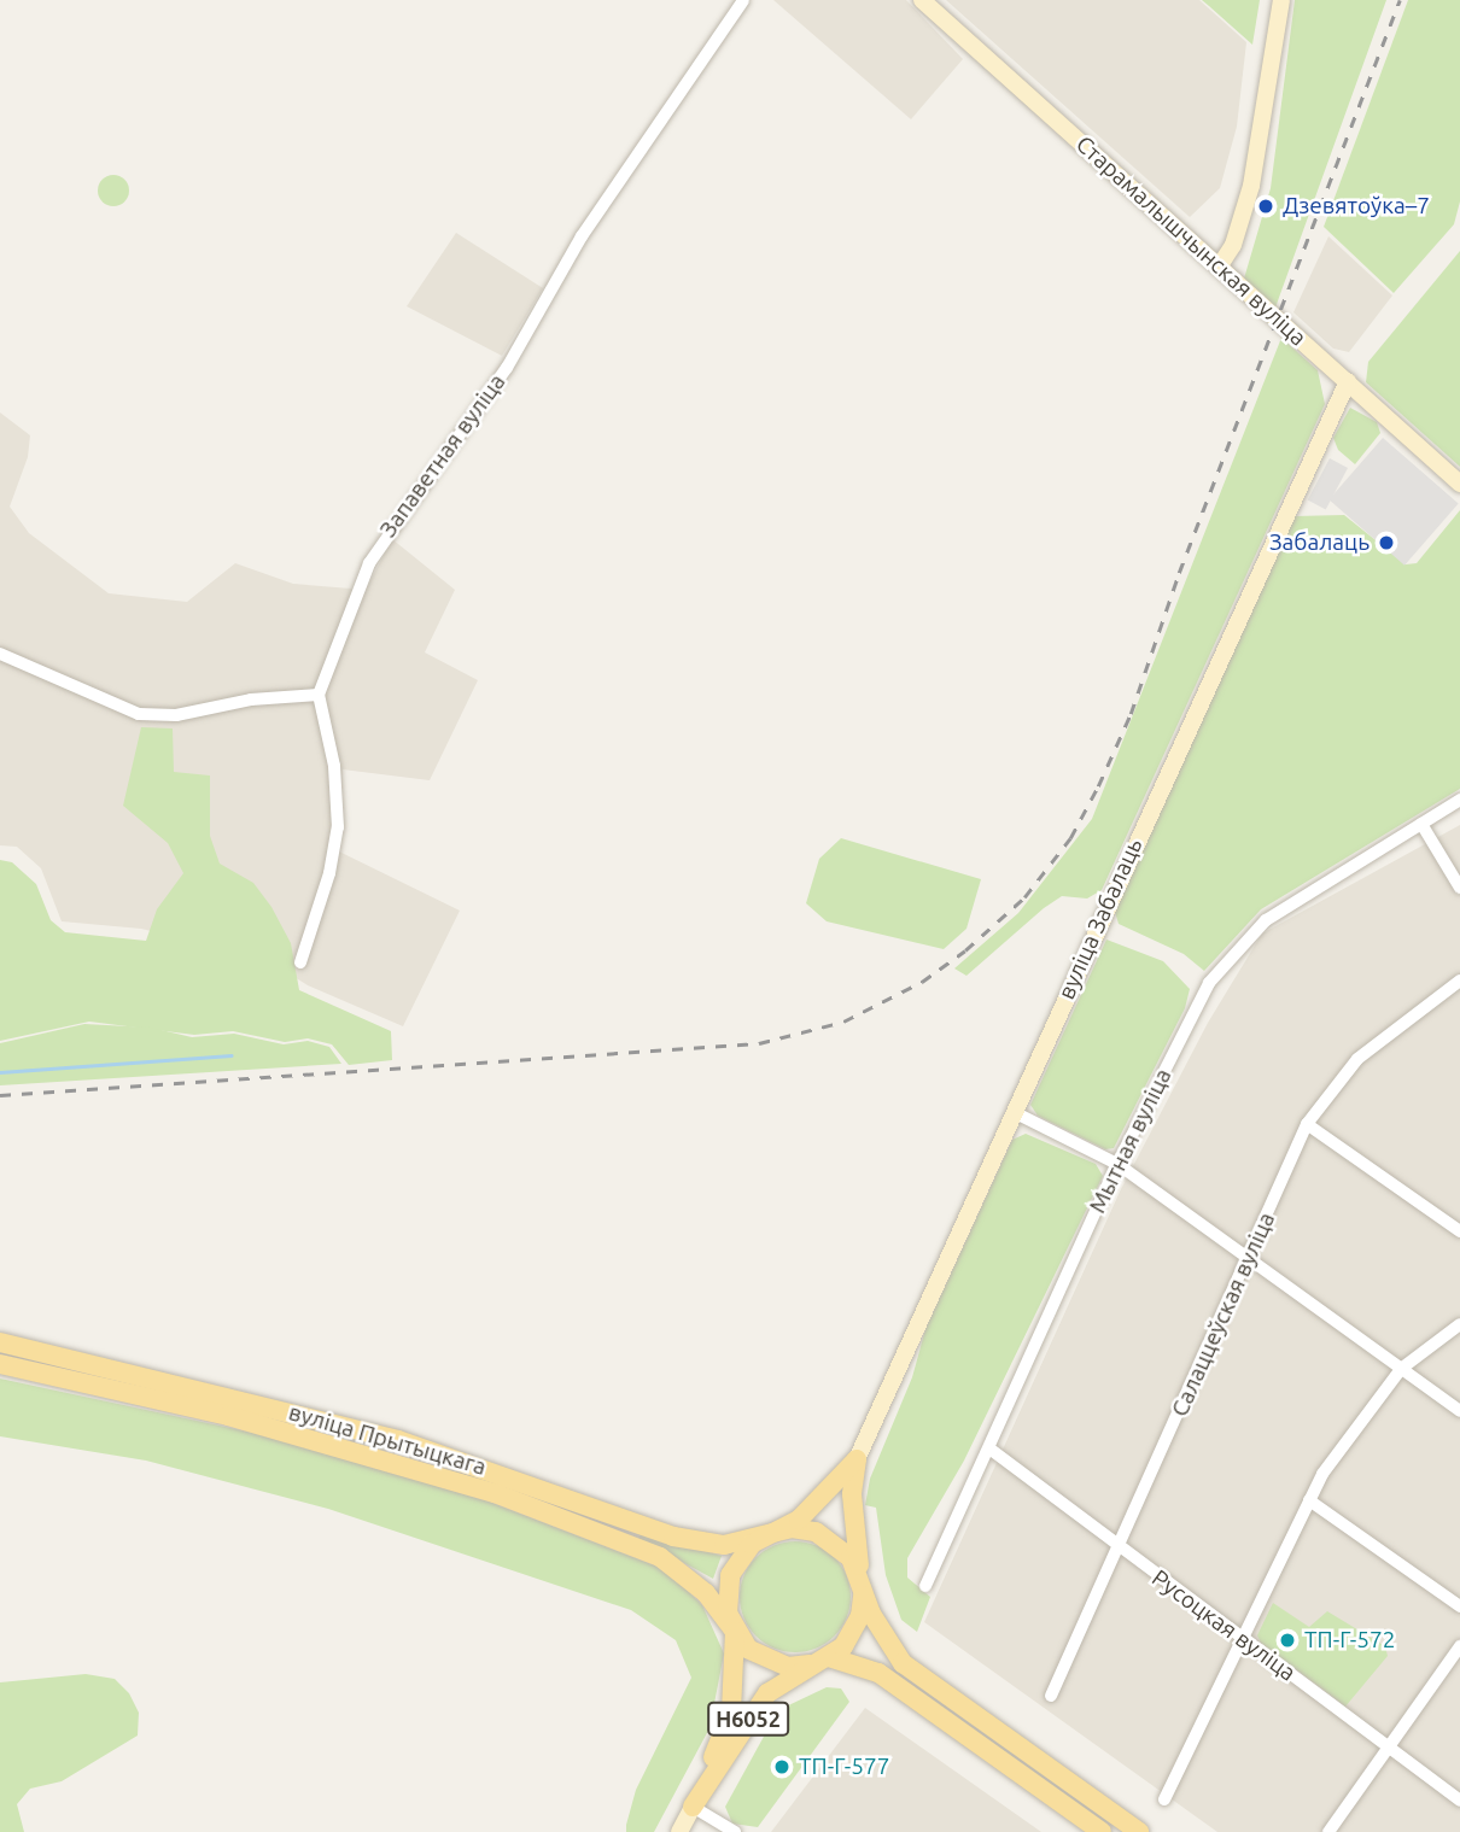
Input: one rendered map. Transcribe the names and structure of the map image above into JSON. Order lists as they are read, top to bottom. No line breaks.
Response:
{"streets":{"main road":["вуліца Прытыцкага","Н6052"],"street":["Старамалышчынская вуліца","Запаветная вуліца","вуліца Забалаць","Мытная вуліца","Салаццеўская вуліца","Русоцкая вуліца"]},"crossings":[["Старамалышчынская вуліца","вуліца Забалаць"],["вуліца Забалаць","Н6052"],["Мытная вуліца","Русоцкая вуліца"],["Салаццеўская вуліца","Русоцкая вуліца"],["вуліца Прытыцкага","Н6052"]],"places":["Дзевятоўка–7","Забалаць","ТП-Г-572","ТП-Г-577"]}
